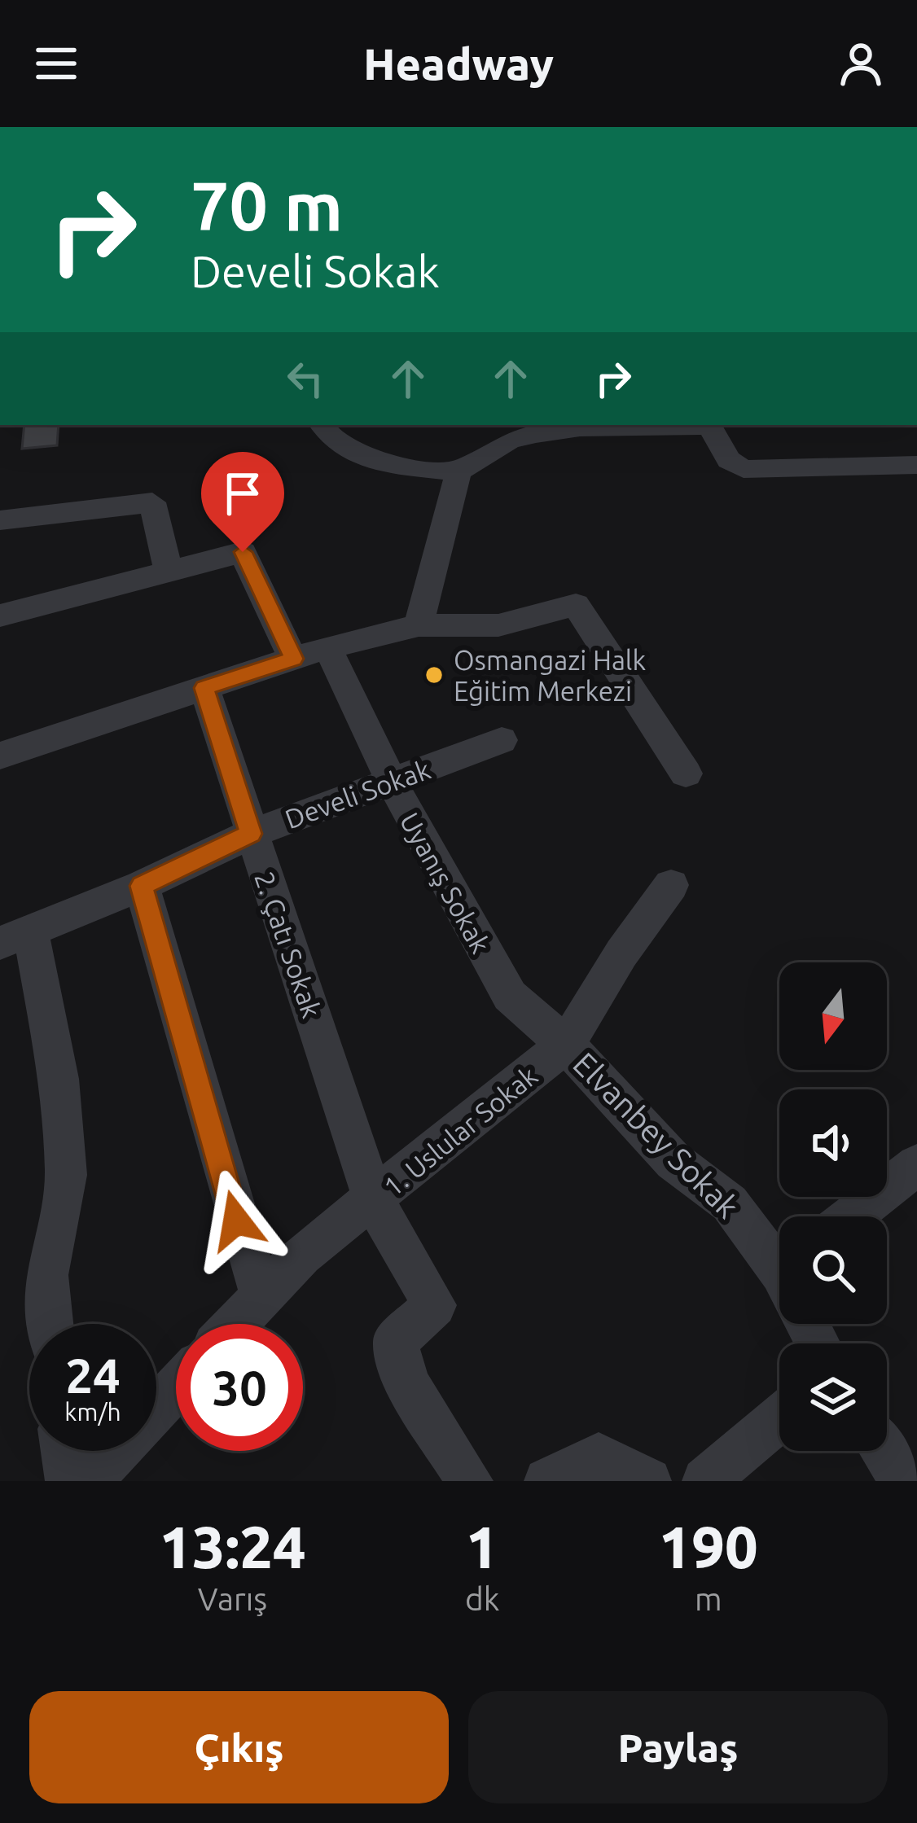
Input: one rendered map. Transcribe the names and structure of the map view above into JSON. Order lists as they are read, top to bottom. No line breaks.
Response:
{"streets":{"street":["Develi Sokak","Uyanış Sokak","2. Çatı Sokak","1. Uslular Sokak","Elvanbey Sokak"]},"crossings":[["Develi Sokak","Uyanış Sokak"],["Develi Sokak","2. Çatı Sokak"],["Uyanış Sokak","1. Uslular Sokak"],["Uyanış Sokak","Elvanbey Sokak"],["2. Çatı Sokak","1. Uslular Sokak"],["1. Uslular Sokak","Elvanbey Sokak"]],"places":["Osmangazi Halk Eğitim Merkezi"],"north":"bottom","page":{"header":"Headway","turn":["70 m","Develi Sokak"],"speed":"24 km/h","limit":"30","eta":["13:24","Varış","1","dk","190","m"],"buttons":["Çıkış","Paylaş"]}}
